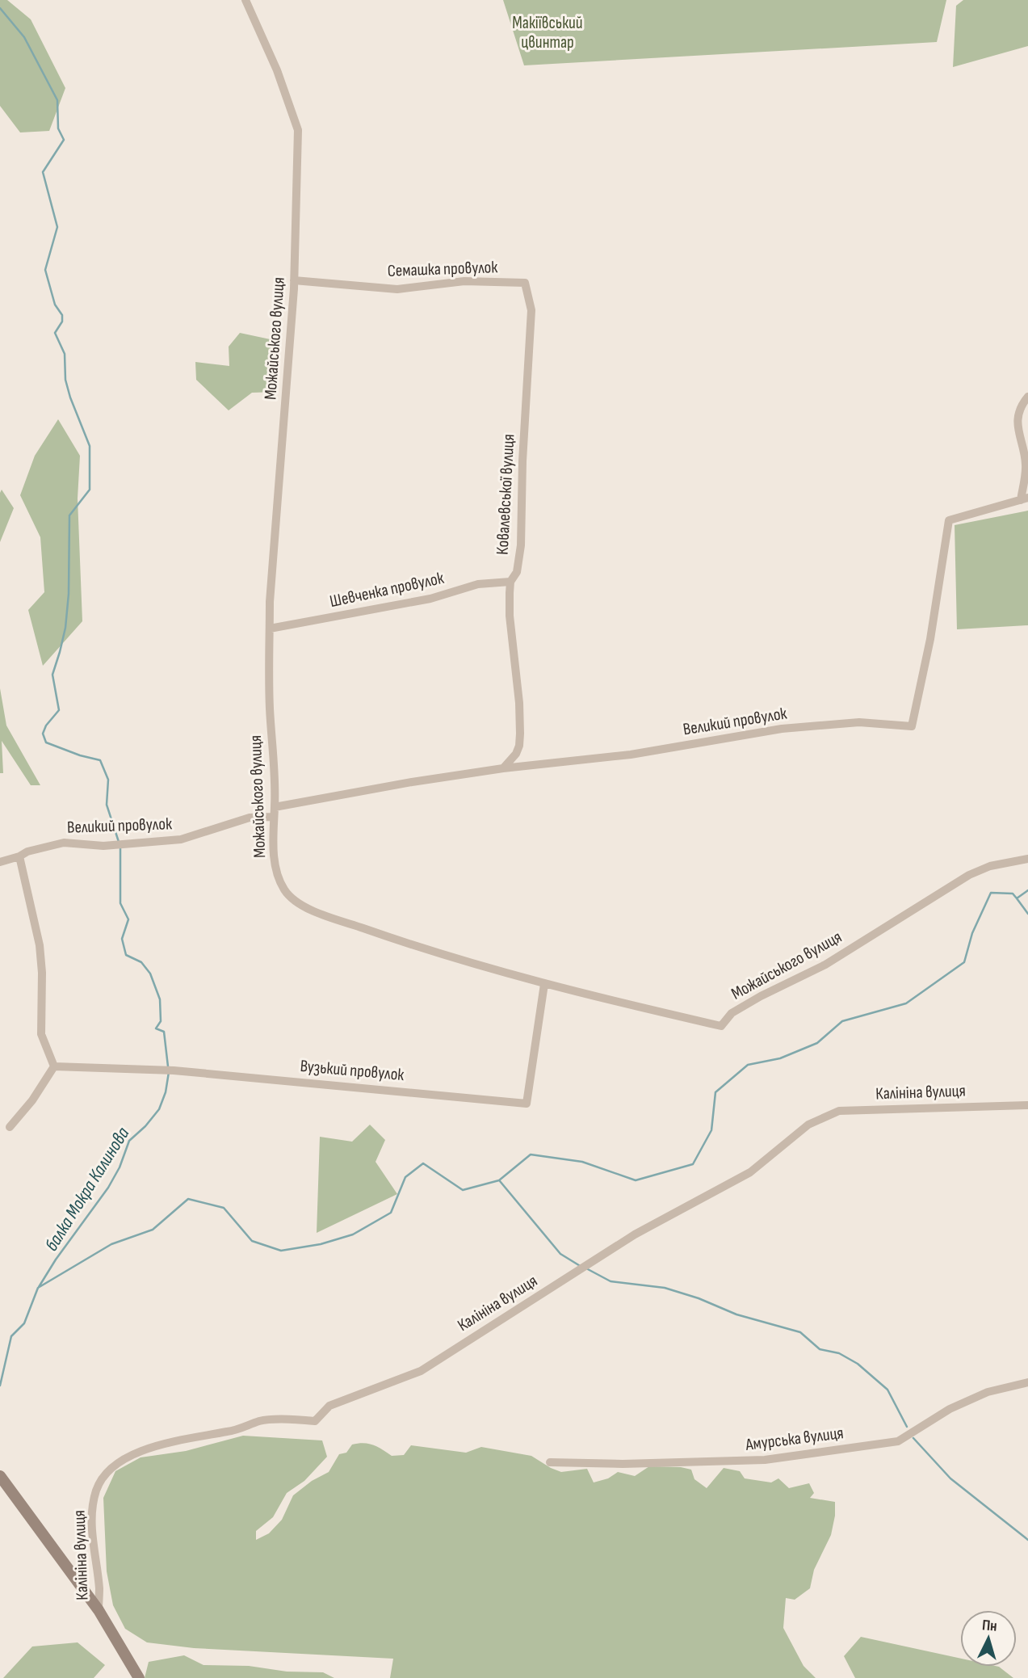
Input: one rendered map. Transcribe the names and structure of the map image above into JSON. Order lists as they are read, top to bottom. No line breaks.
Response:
{"streets":{"street":["Семашка провулок","Можайського вулиця","Ковалевської вулиця","Шевченка провулок","Великий провулок","Вузький провулок","Калініна вулиця","Амурська вулиця"]},"crossings":[["Семашка провулок","Можайського вулиця"],["Семашка провулок","Ковалевської вулиця"],["Можайського вулиця","Шевченка провулок"],["Можайського вулиця","Великий провулок"],["Можайського вулиця","Вузький провулок"],["Ковалевської вулиця","Шевченка провулок"],["Ковалевської вулиця","Великий провулок"]],"water":["балка Мокра Калинова"],"parks":["Макіївський цвинтар"],"north":"top"}
